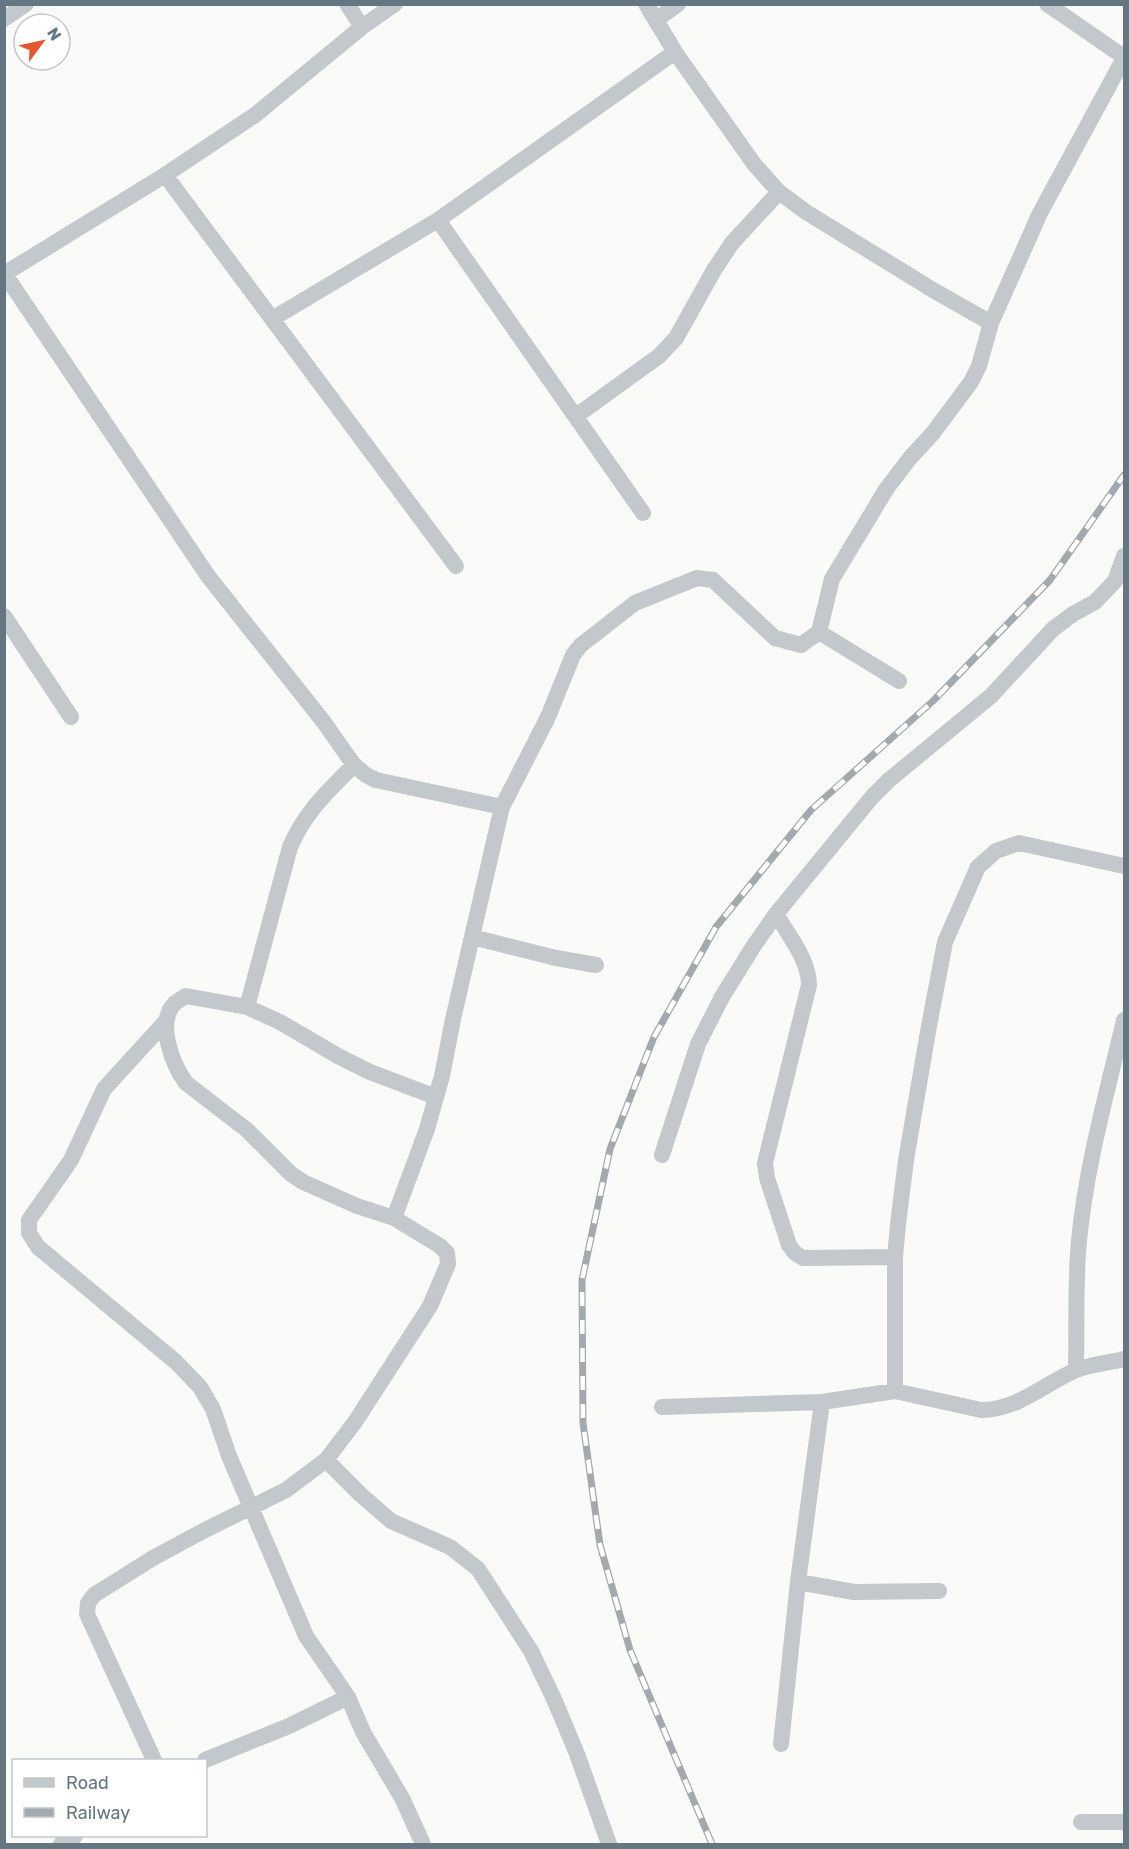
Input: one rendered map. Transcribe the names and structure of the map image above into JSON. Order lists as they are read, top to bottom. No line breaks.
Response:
{"legend":["Road","Railway"],"north":"top right"}
